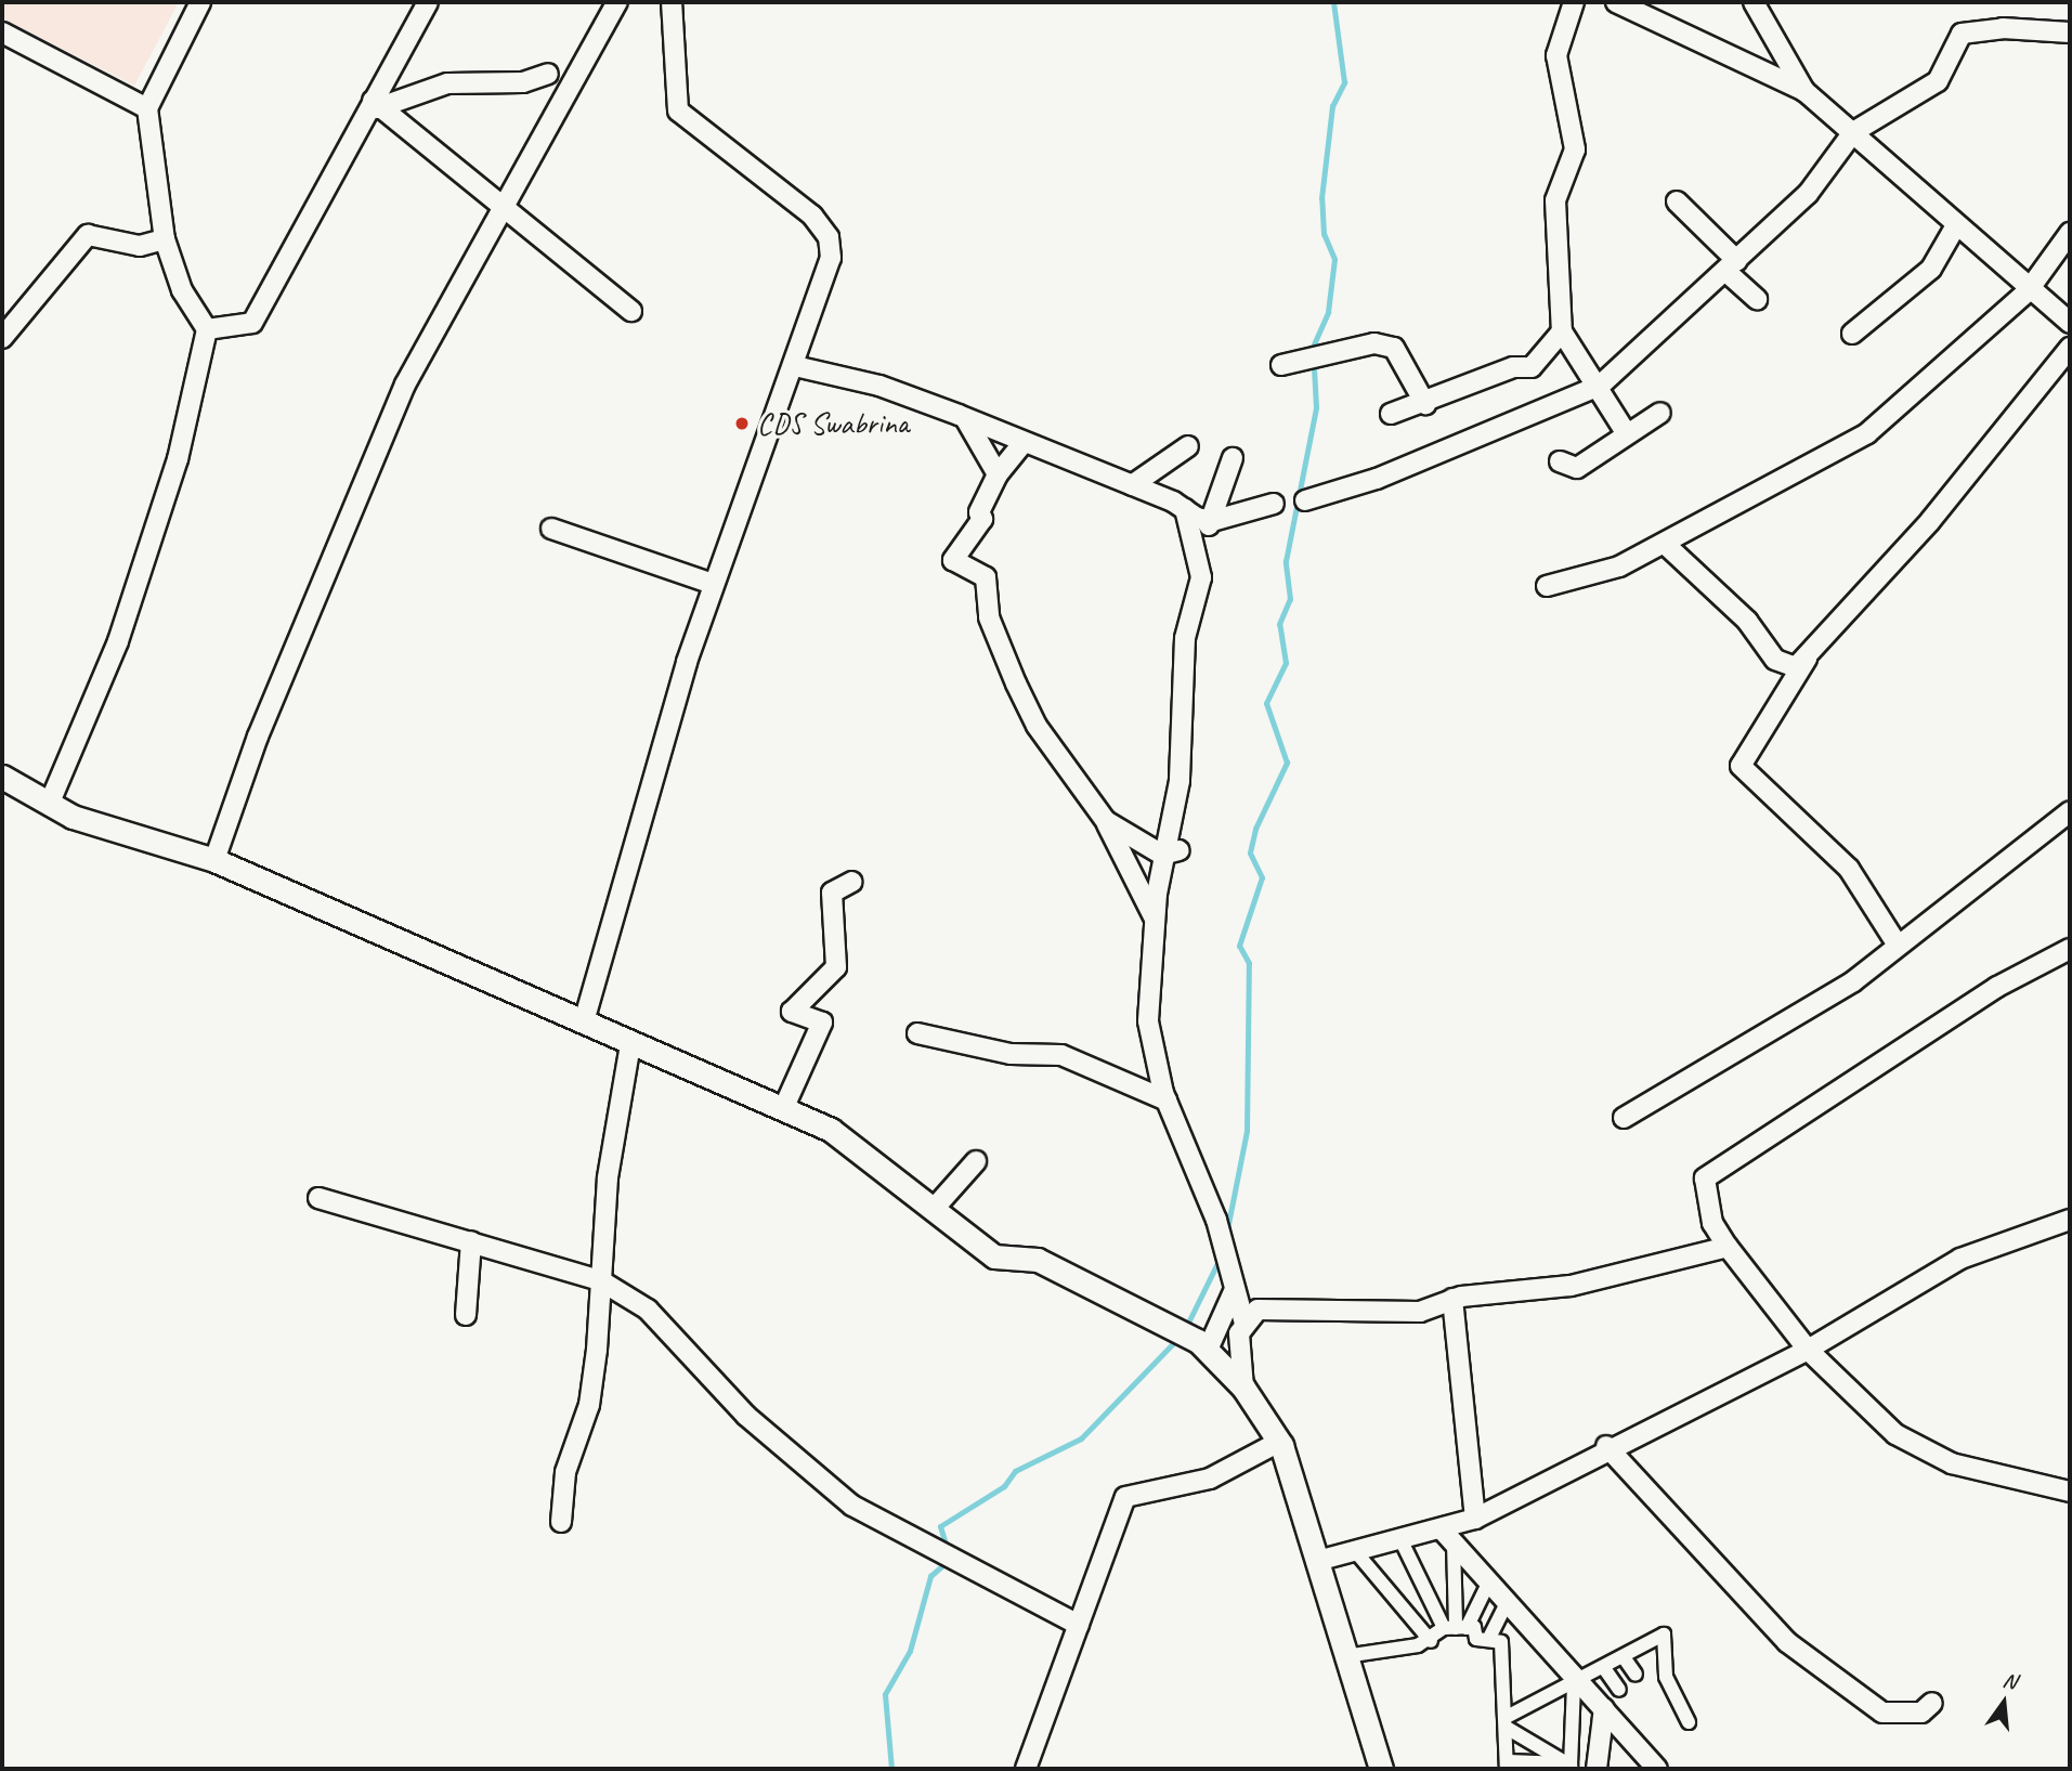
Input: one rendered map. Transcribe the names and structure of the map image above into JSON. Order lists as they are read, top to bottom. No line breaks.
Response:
{"places":["CDS Swabrina"],"north":"top"}
